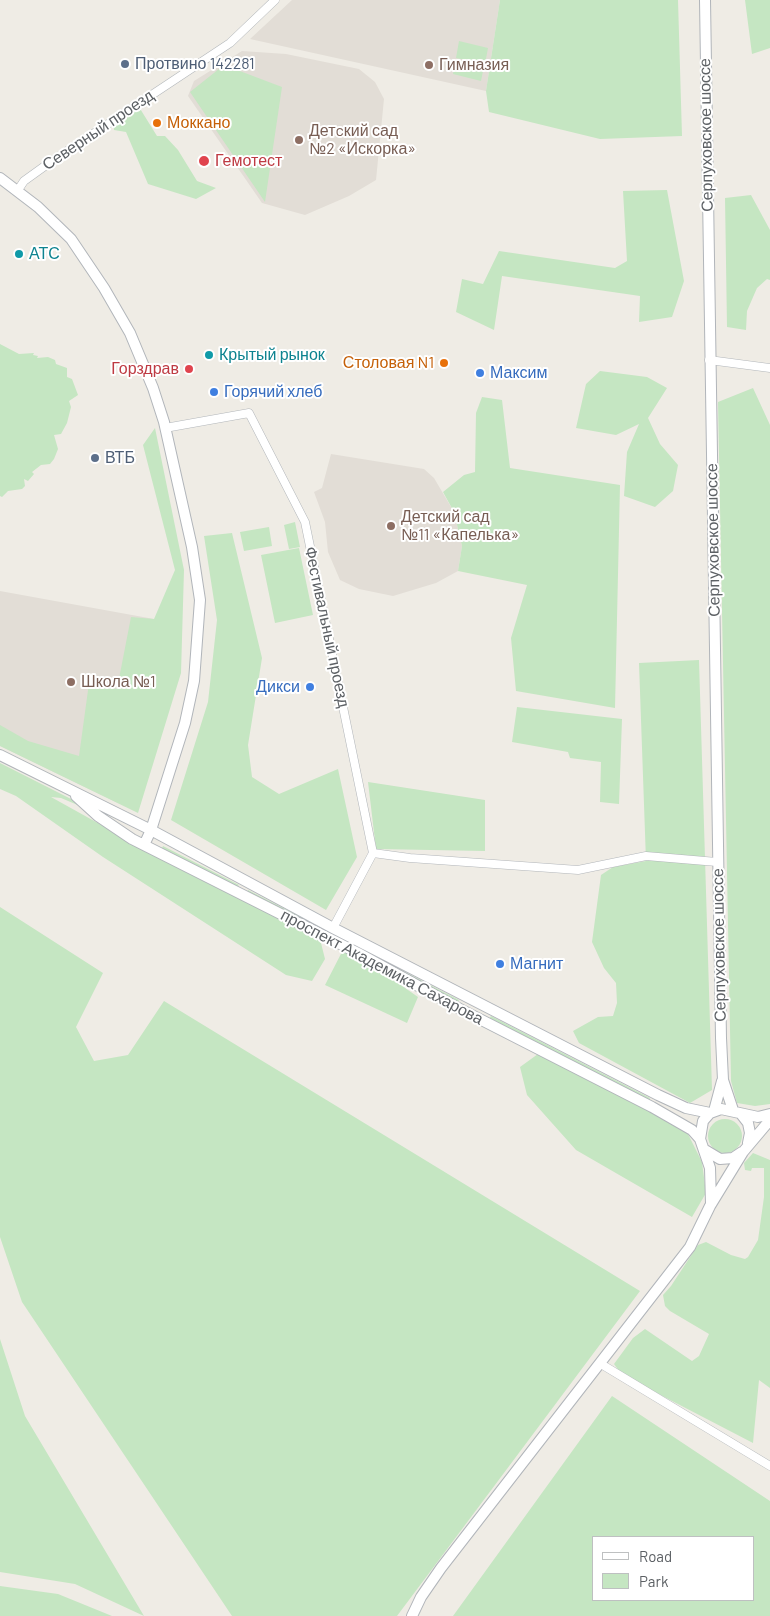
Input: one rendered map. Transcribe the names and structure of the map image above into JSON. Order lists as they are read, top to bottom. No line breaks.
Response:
{"streets":{"street":["Северный проезд","Серпуховское шоссе","Фестивальный проезд","проспект Академика Сахарова"]},"places":["Протвино 142281","Гимназия","Моккано","Детcкий сад №2 «Искорка»","Гемотест","АТС","Крытый рынок","Столовая N1","Горздрав","Максим","Горячий хлеб","ВТБ","Детский сад №11 «Капелька»","Школа №1","Дикси","Магнит"],"legend":["Road","Park"]}
